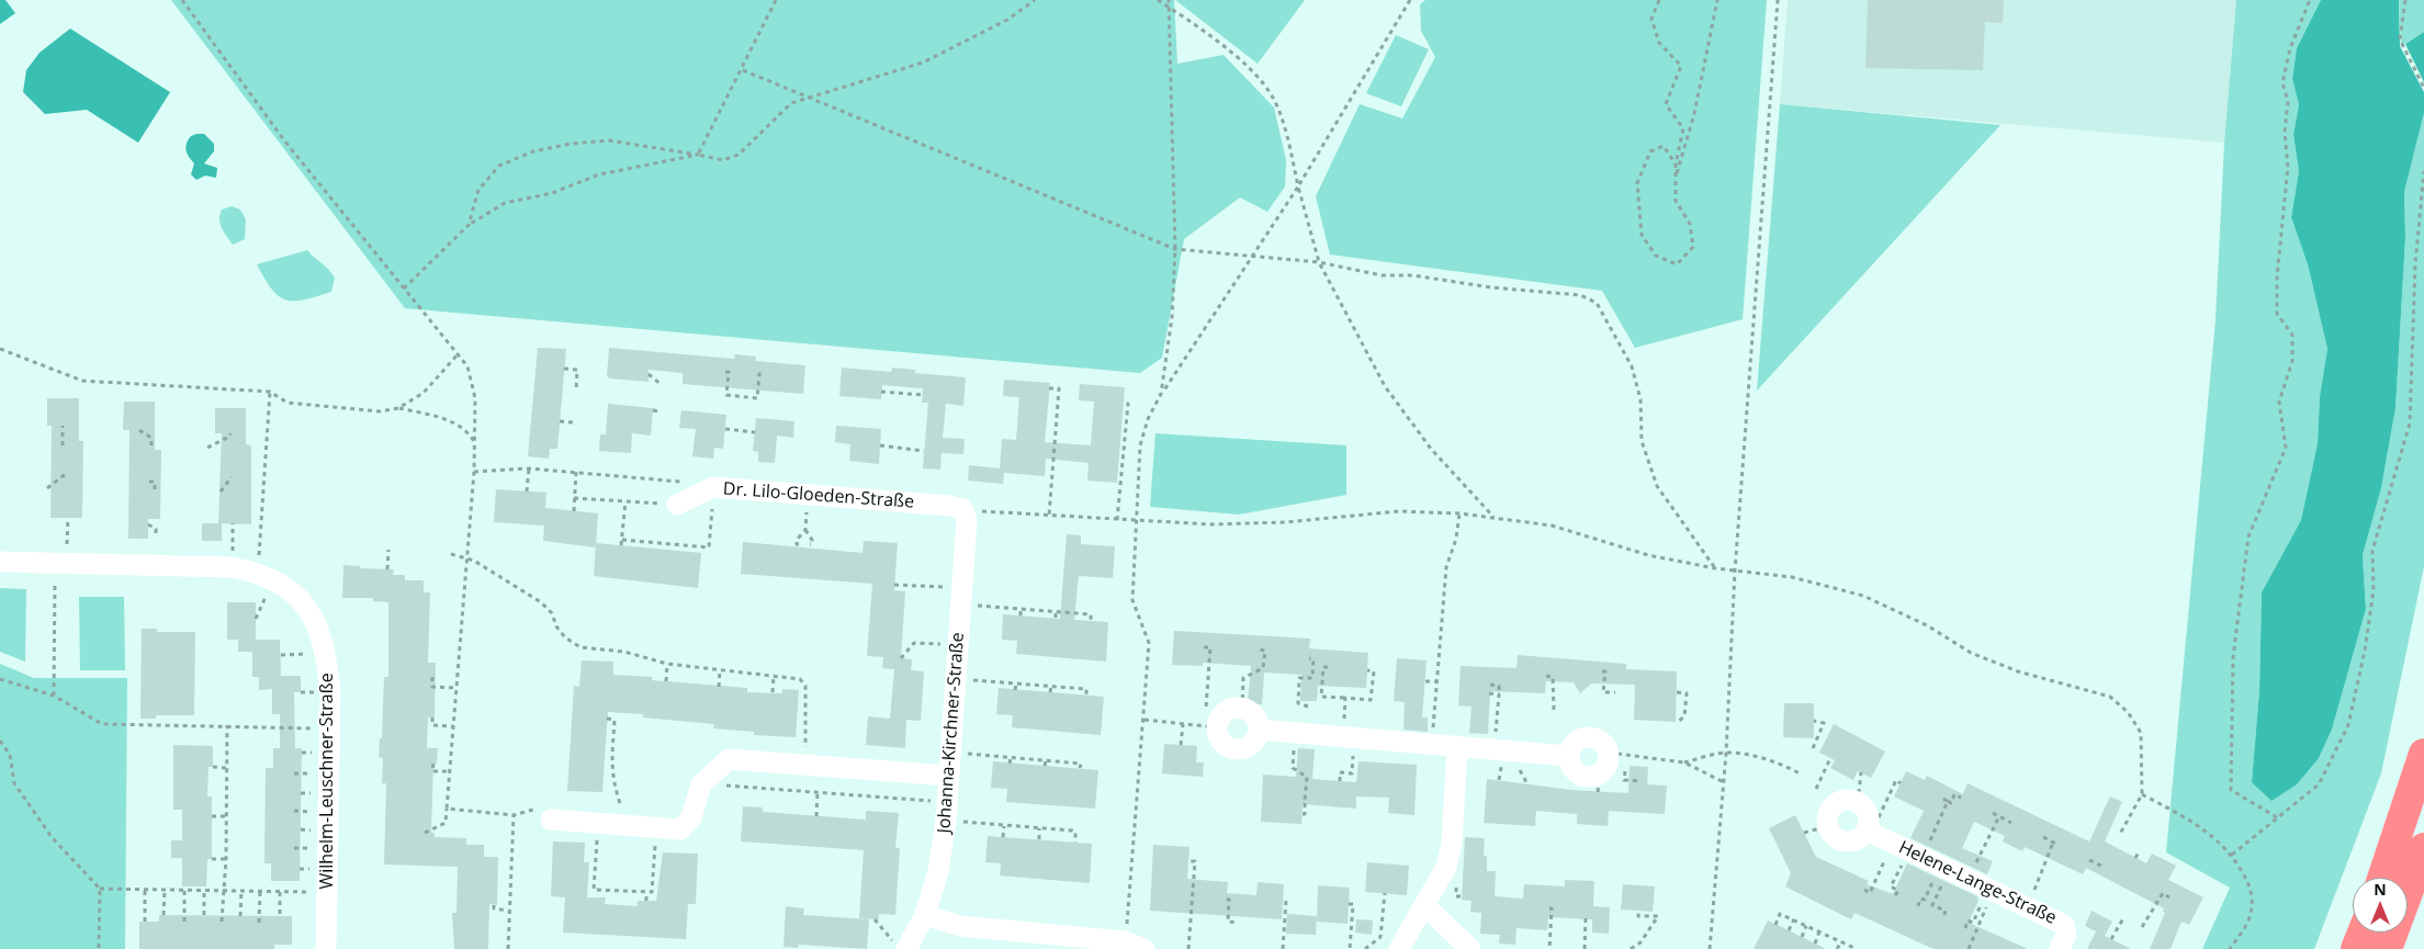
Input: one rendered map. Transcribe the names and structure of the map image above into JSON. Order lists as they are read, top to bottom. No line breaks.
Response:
{"streets":{"street":["Dr. Lilo-Gloeden-Straße","Johanna-Kirchner-Straße","Wilhelm-Leuschner-Straße","Helene-Lange-Straße"]},"crossings":[["Dr. Lilo-Gloeden-Straße","Johanna-Kirchner-Straße"]],"north":"top"}
